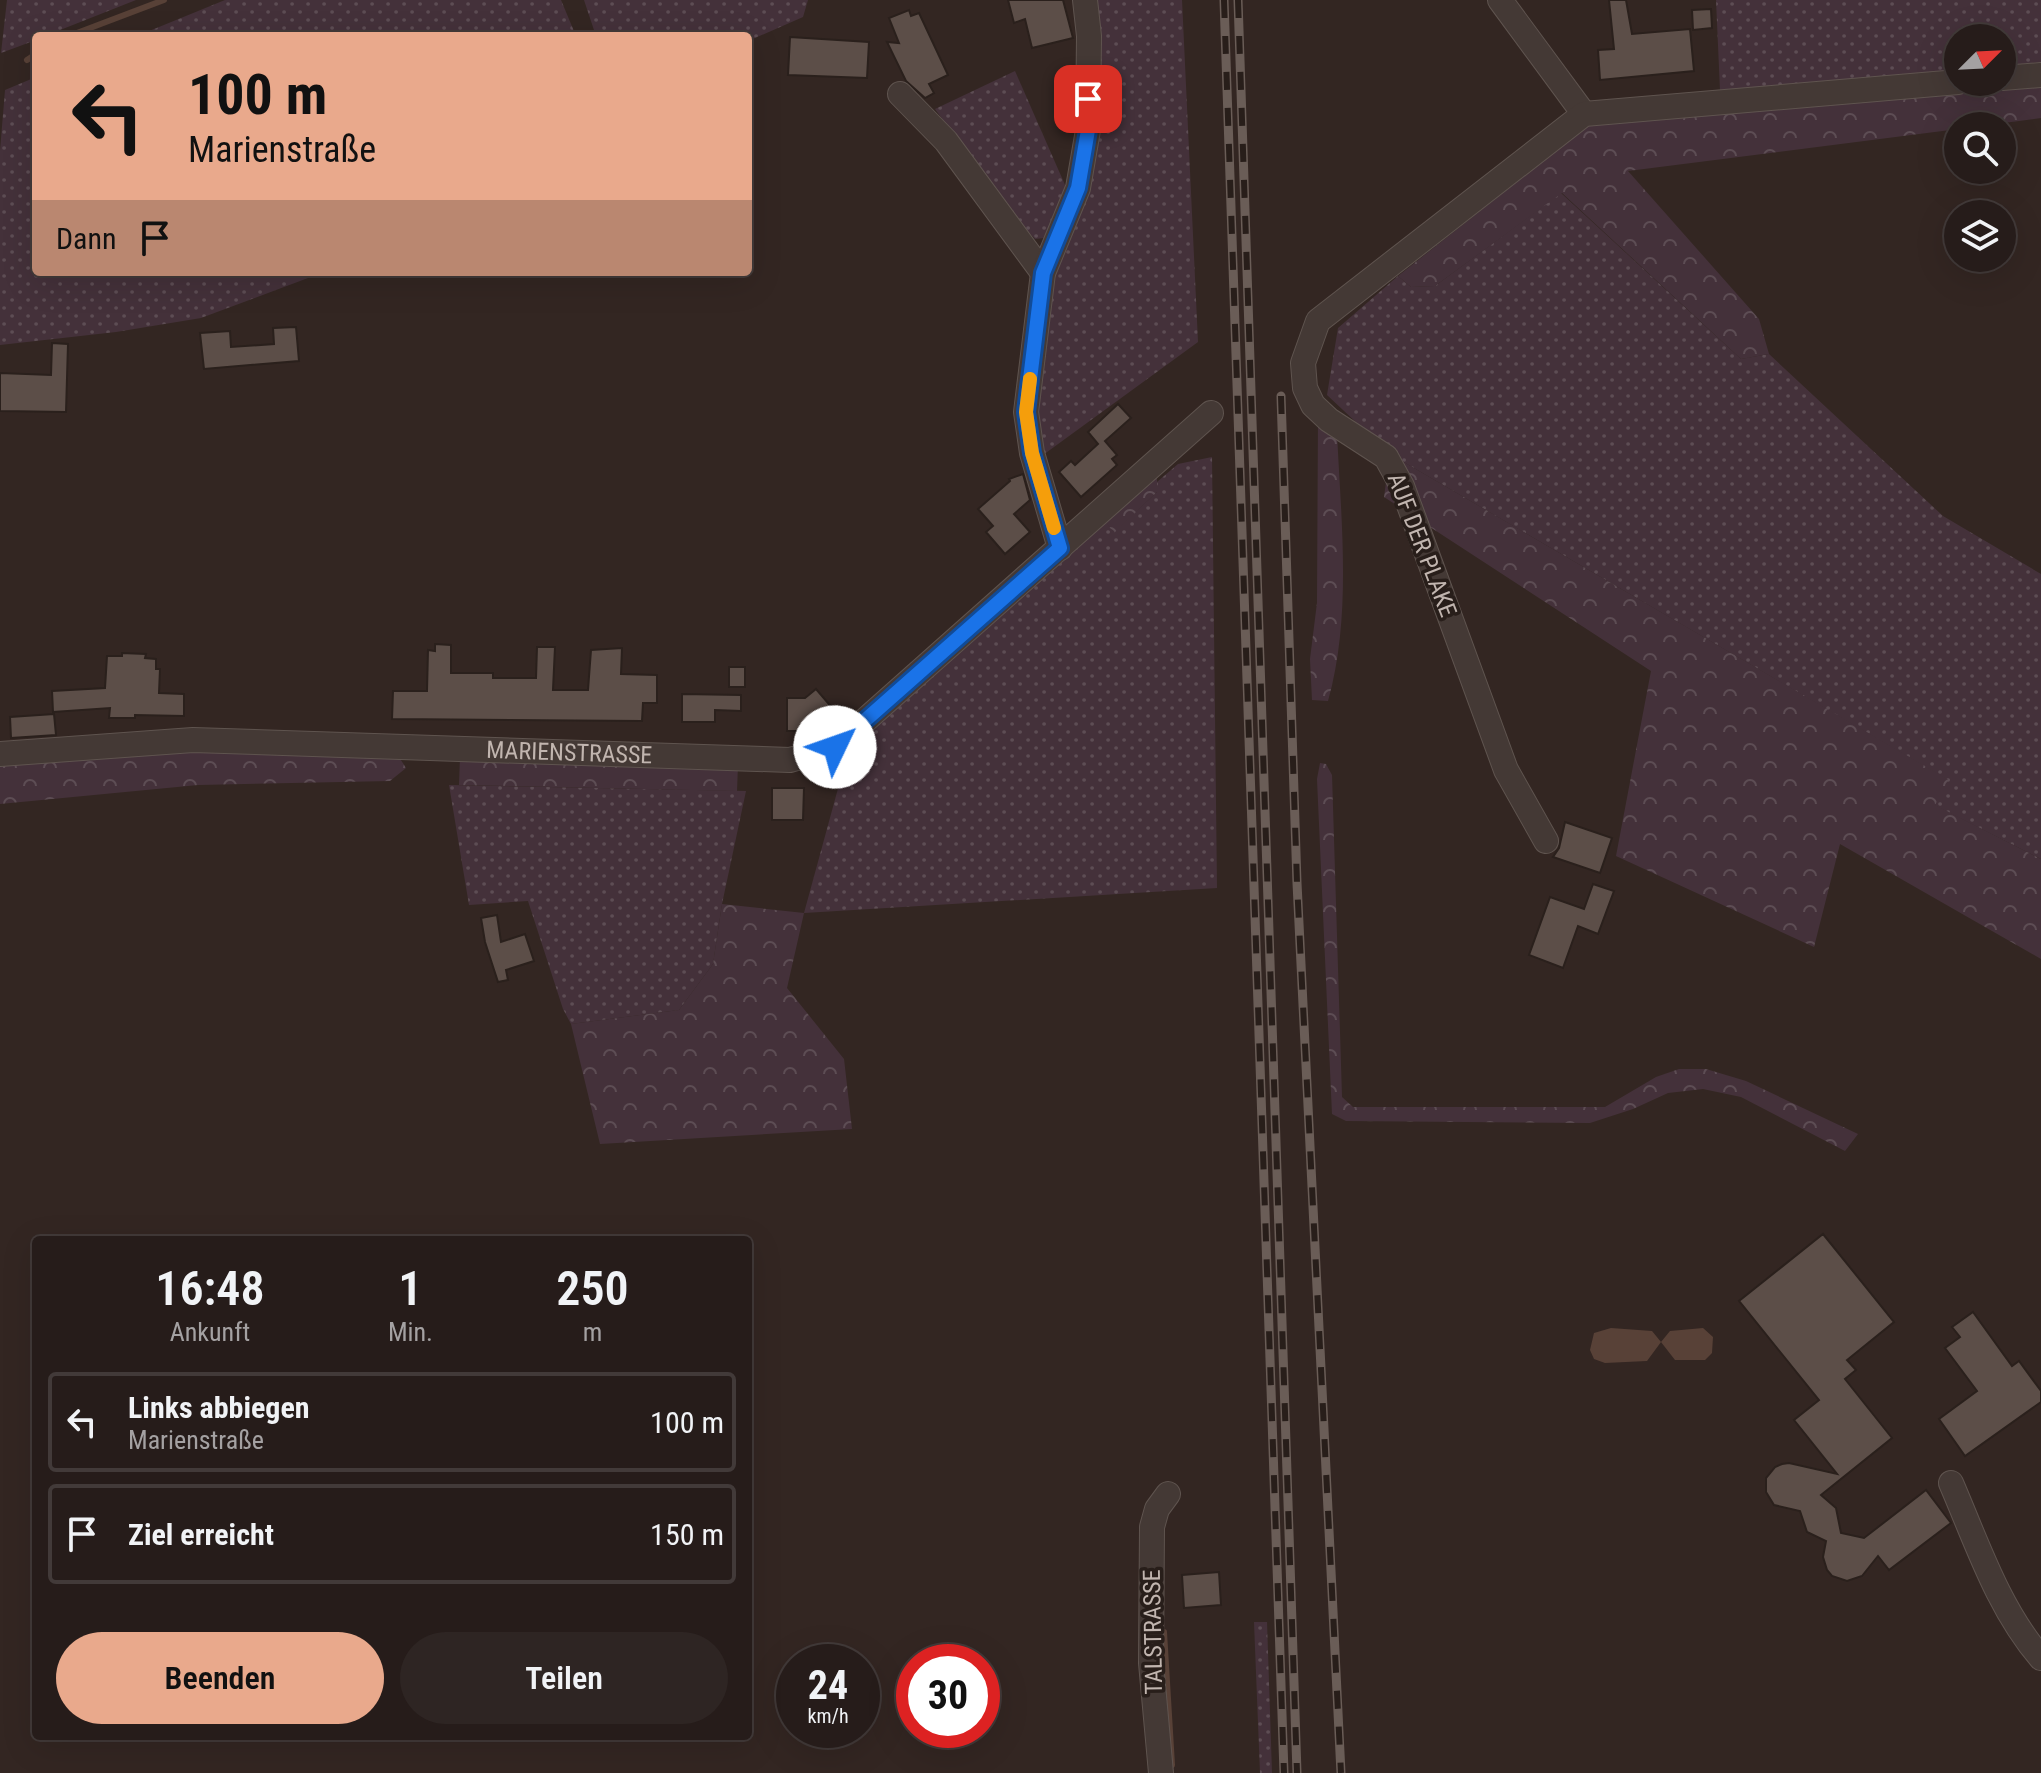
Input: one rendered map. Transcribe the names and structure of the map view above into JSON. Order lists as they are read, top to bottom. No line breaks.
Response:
{"streets":{"street":["AUF DER PLAKE","MARIENSTRASSE","TALSTRASSE"]},"north":"top right","page":{"turn":["100 m","Marienstraße"],"then":"Dann","eta":["16:48","Ankunft","1","Min.","250","m"],"list":[{"name":"Links abbiegen","note":"Marienstraße","value":"100 m"},{"name":"Ziel erreicht","value":"150 m"}],"buttons":["Beenden","Teilen"],"speed":"24 km/h","limit":"30"}}
